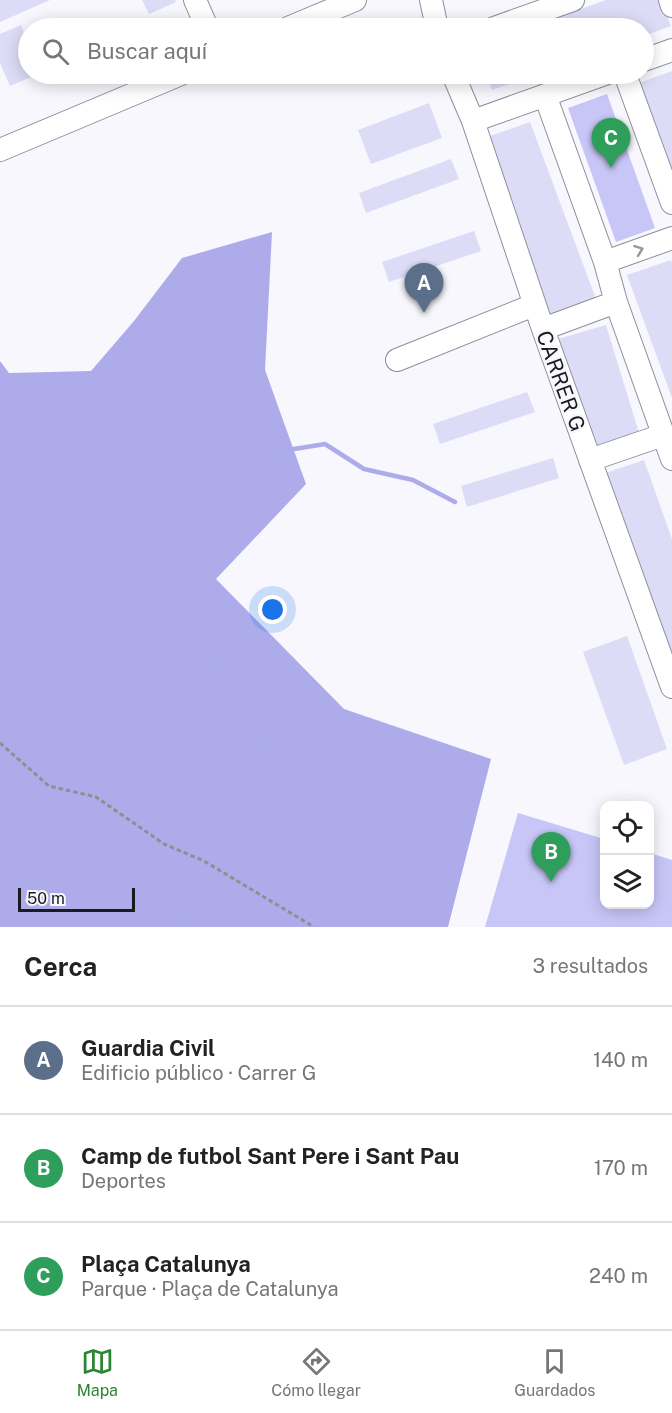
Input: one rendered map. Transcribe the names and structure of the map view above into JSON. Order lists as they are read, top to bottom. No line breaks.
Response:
{"streets":{"street":["CARRER G"]},"scale_bar":"50 m","page":{"search":"Buscar aquí","pins":["C","A","B"],"scale":"50 m","heading":["Cerca","3 resultados"],"list":[{"mark":"A","name":"Guardia Civil","note":"Edificio público · Carrer G","value":"140 m"},{"mark":"B","name":"Camp de futbol Sant Pere i Sant Pau","note":"Deportes","value":"170 m"},{"mark":"C","name":"Plaça Catalunya","note":"Parque · Plaça de Catalunya","value":"240 m"}],"nav":["Mapa","Cómo llegar","Guardados"]}}
